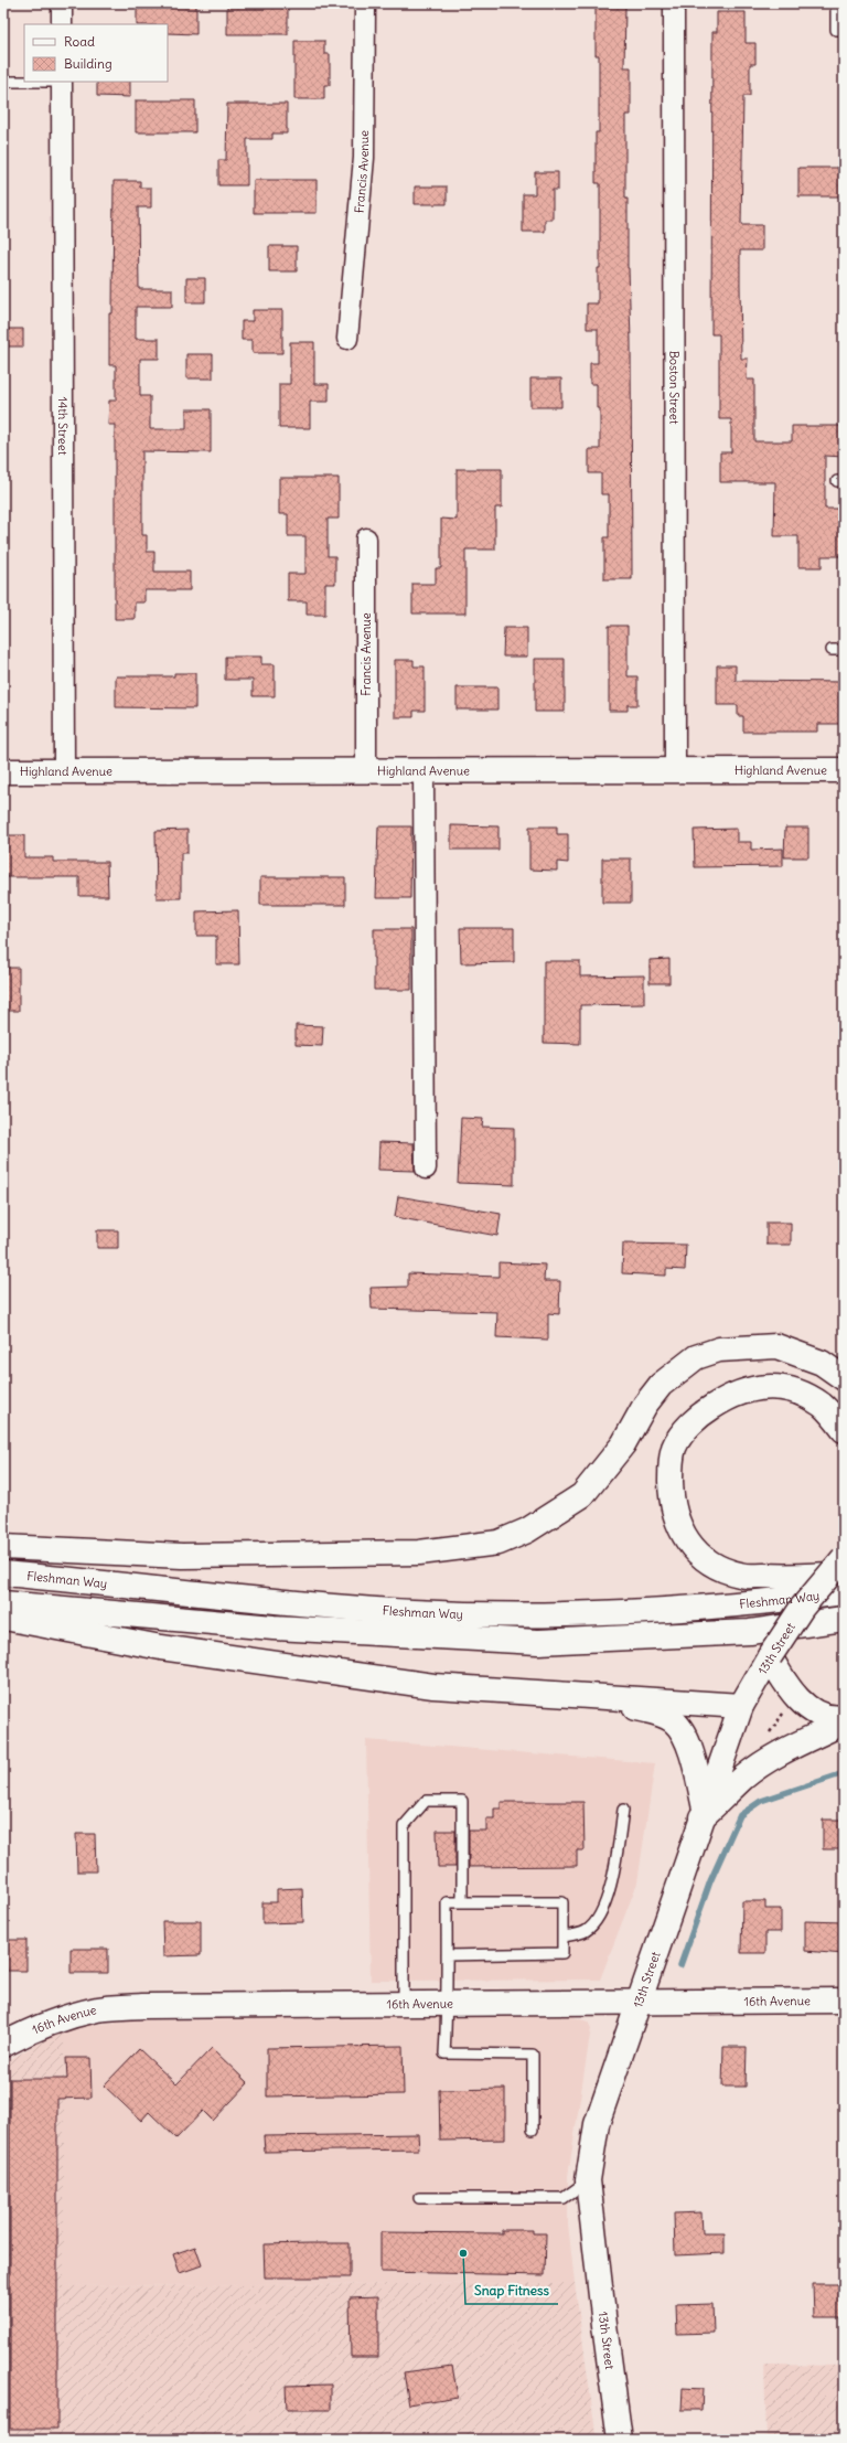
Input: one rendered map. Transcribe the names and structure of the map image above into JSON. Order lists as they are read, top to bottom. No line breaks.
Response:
{"streets":{"main road":["Highland Avenue","Fleshman Way","13th Street","16th Avenue"],"street":["Francis Avenue","Boston Street","14th Street"]},"crossings":[["Francis Avenue","Highland Avenue"],["Boston Street","Highland Avenue"],["14th Street","Highland Avenue"],["13th Street","16th Avenue"]],"places":["Snap Fitness"],"legend":["Road","Building"]}
